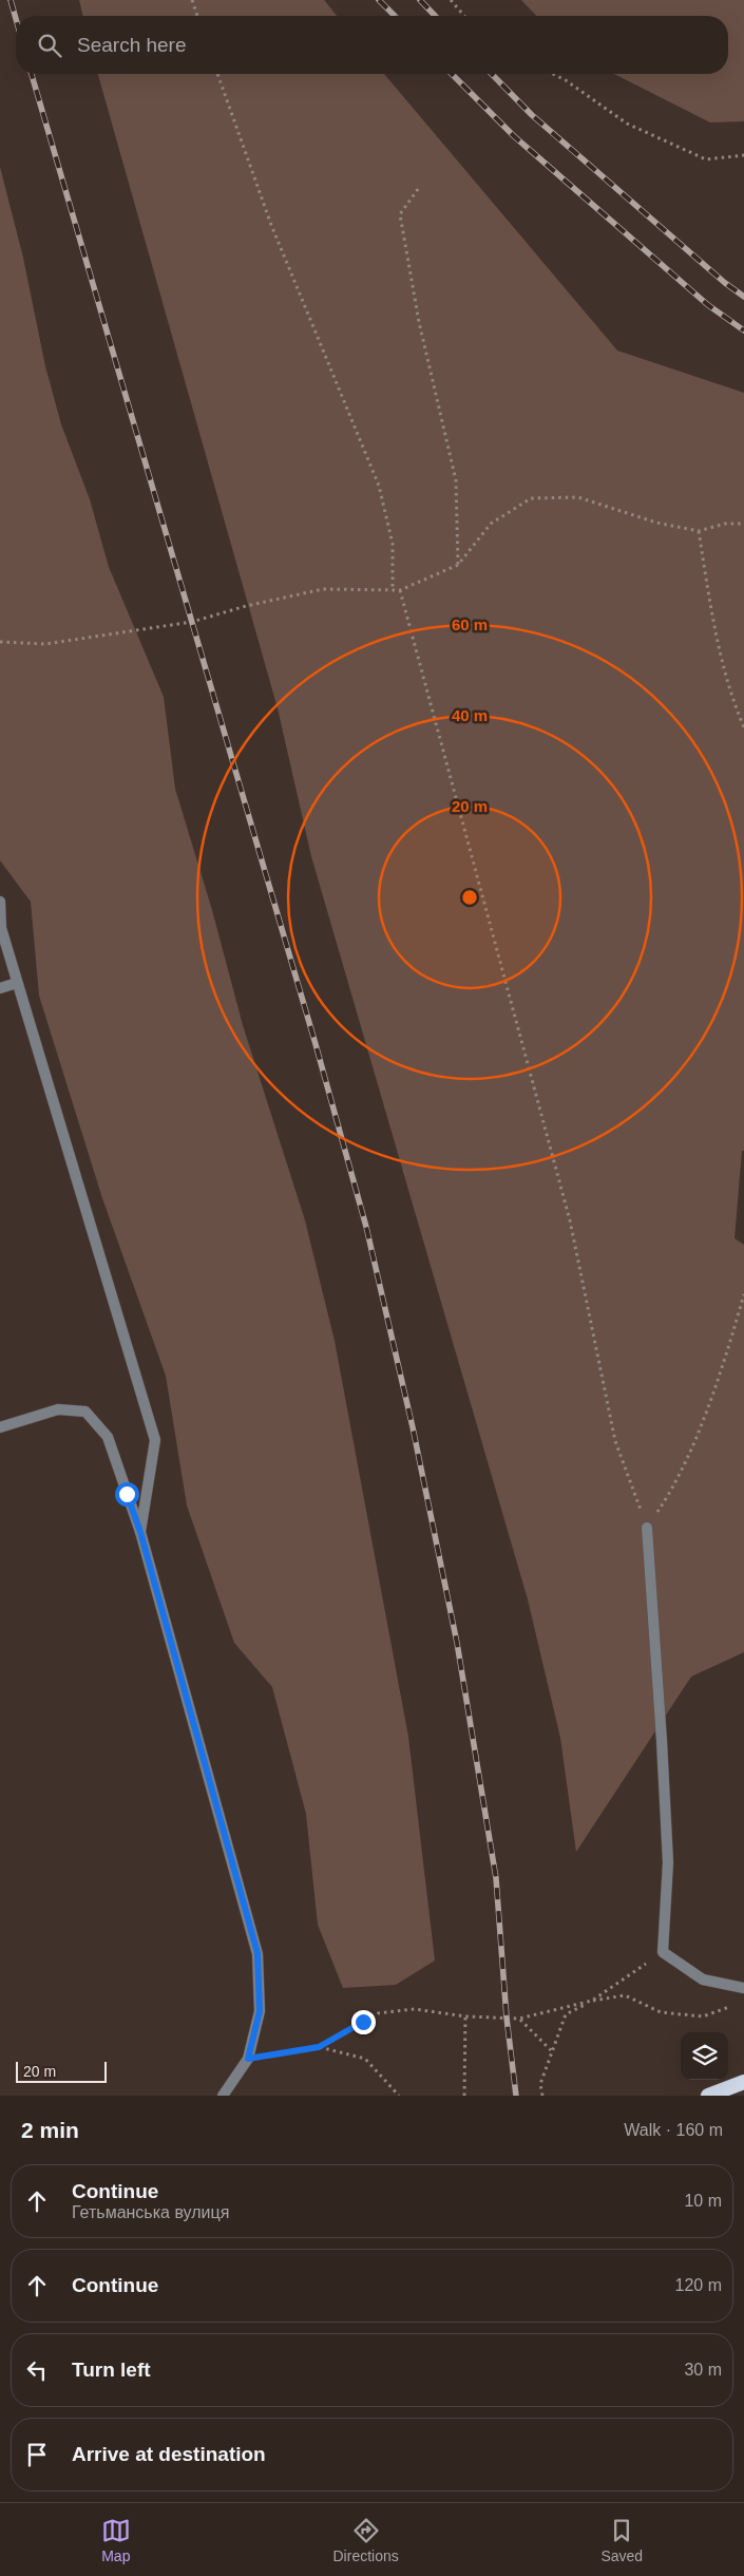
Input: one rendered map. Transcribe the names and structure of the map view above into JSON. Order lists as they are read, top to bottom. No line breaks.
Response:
{"scale_bar":"20 m","page":{"search":"Search here","scale":"20 m","heading":["2 min","Walk · 160 m"],"list":[["Continue","Гетьманська вулиця","10 m"],["Continue","120 m"],["Turn left","30 m"],"Arrive at destination"],"nav":["Map","Directions","Saved"]},"rings":["60 m","40 m","20 m"]}
